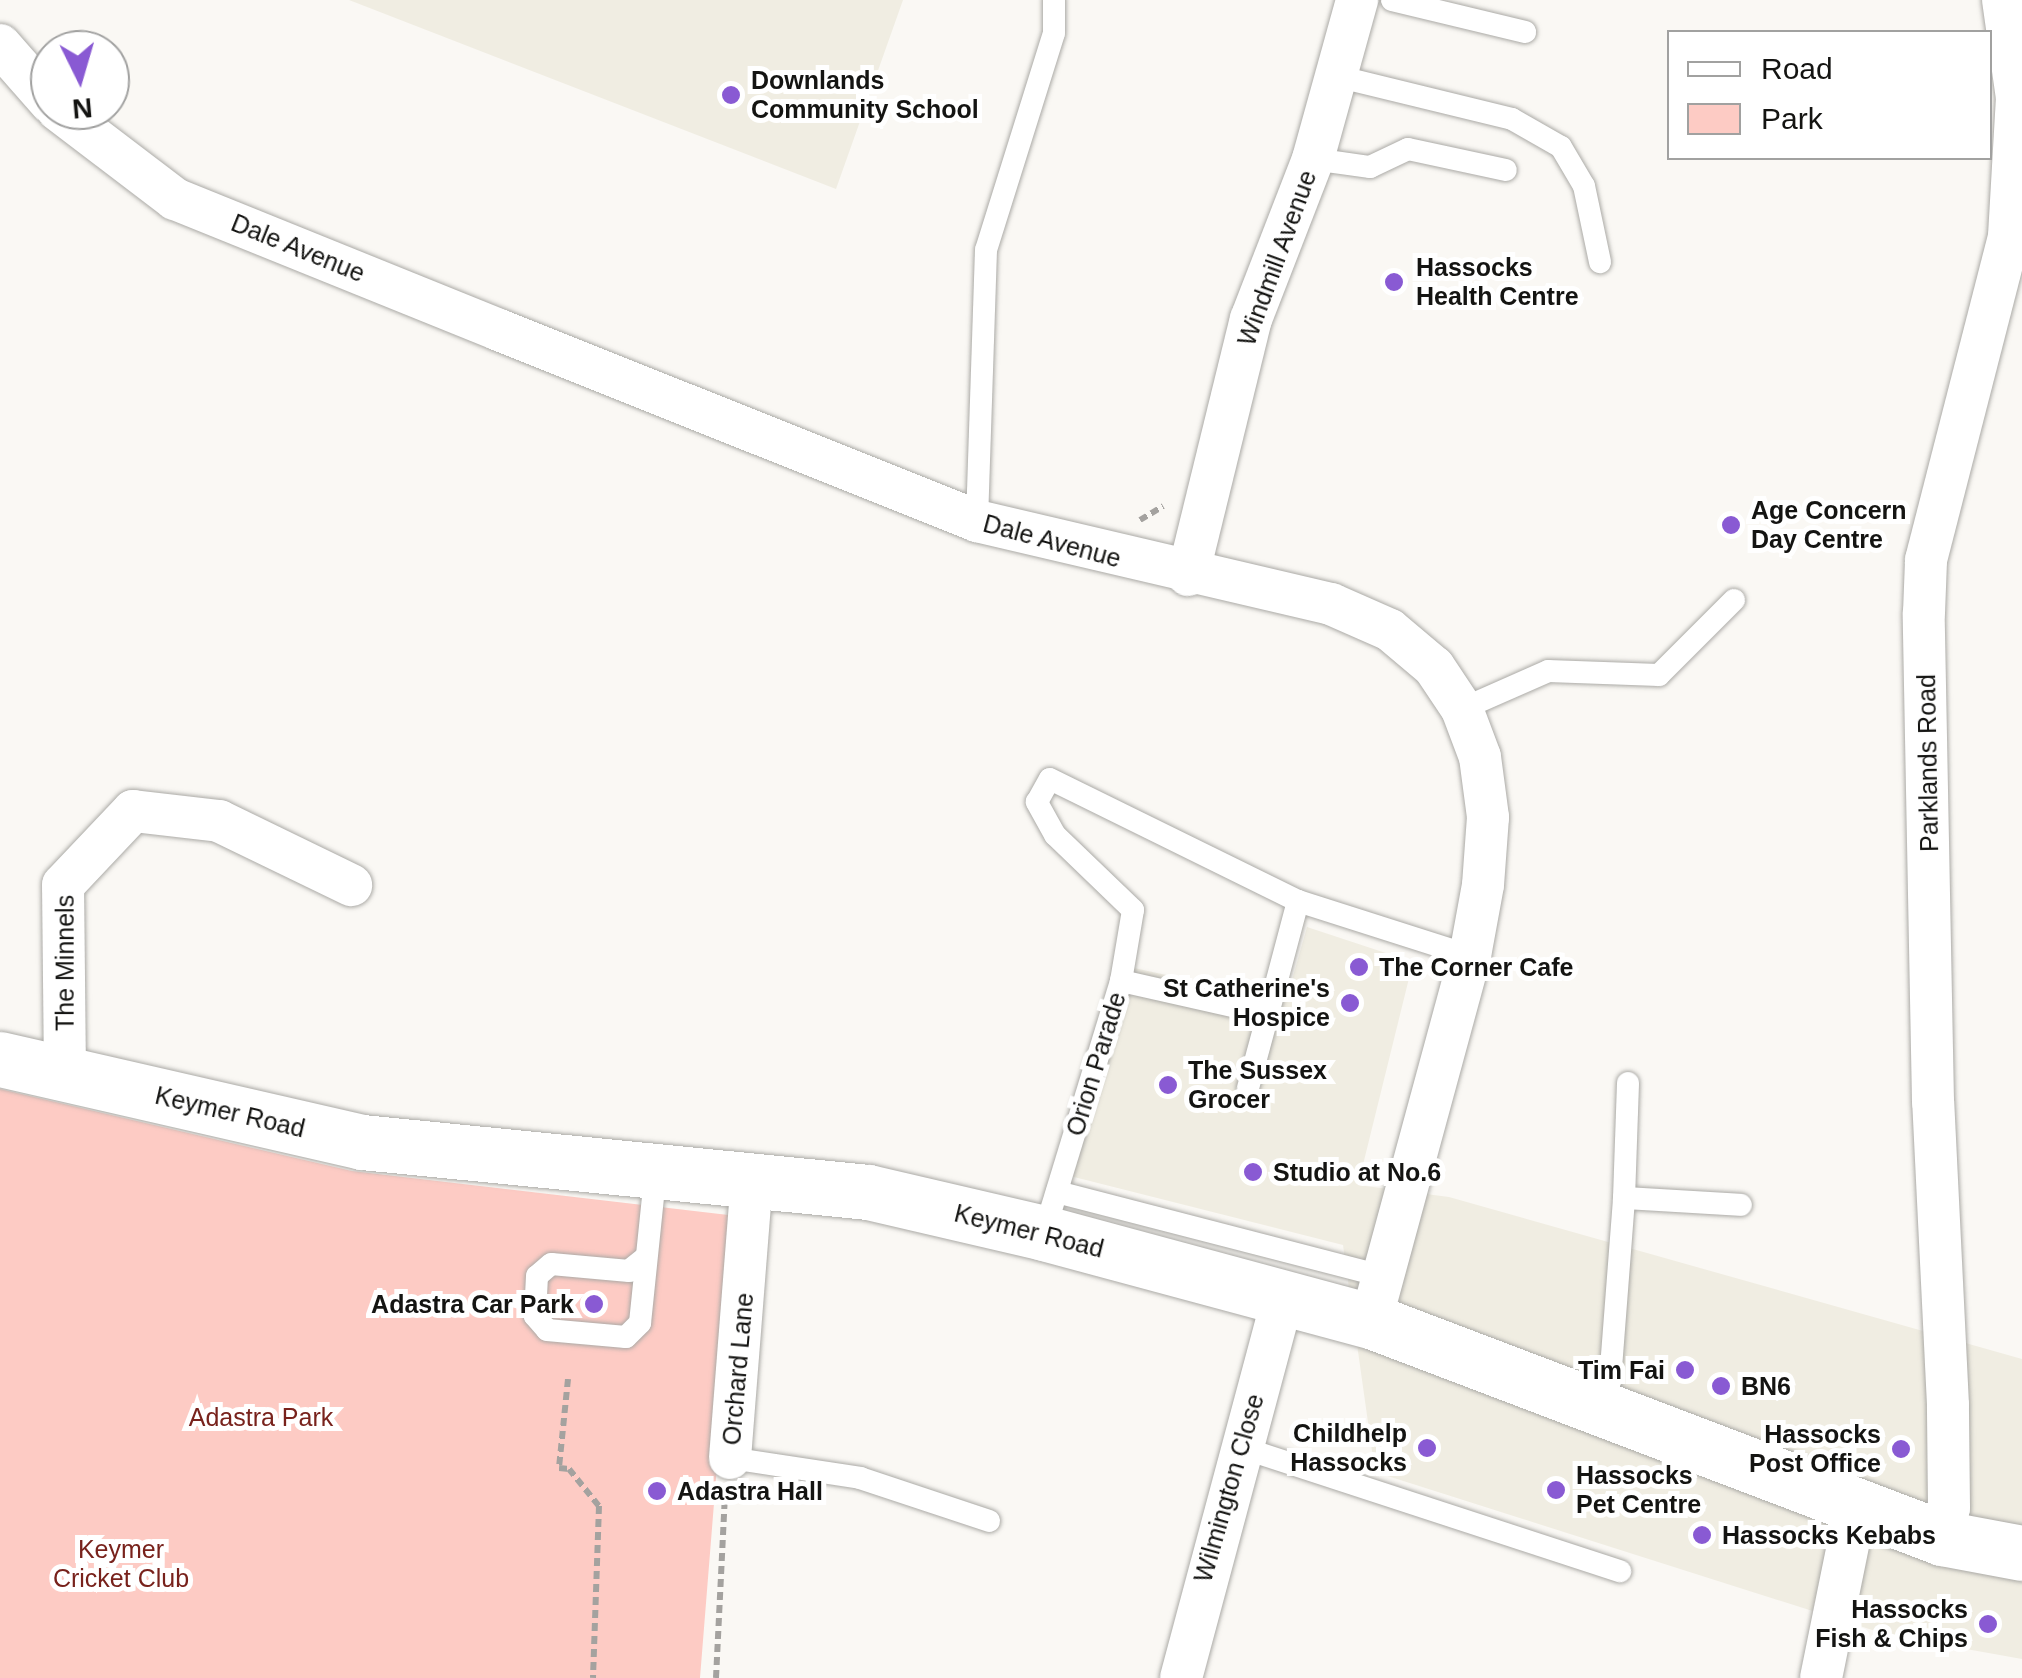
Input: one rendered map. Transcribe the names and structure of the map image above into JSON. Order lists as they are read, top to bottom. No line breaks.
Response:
{"streets":{"main road":["Keymer Road"],"street":["Dale Avenue","Windmill Avenue","Parklands Road","The Minnels","Orchard Lane","Wilmington Close"],"lane":["Orion Parade"]},"crossings":[["Dale Avenue","Windmill Avenue"],["Dale Avenue","Keymer Road"],["Parklands Road","Keymer Road"],["The Minnels","Keymer Road"],["Orion Parade","Keymer Road"],["Keymer Road","Orchard Lane"],["Keymer Road","Wilmington Close"]],"parks":["Adastra Park","Keymer Cricket Club"],"places":["Downlands Community School","Hassocks Health Centre","Age Concern Day Centre","The Corner Cafe","St Catherine's Hospice","The Sussex Grocer","Studio at No.6","Adastra Car Park","Tim Fai","BN6","Childhelp Hassocks","Hassocks Post Office","Hassocks Pet Centre","Adastra Hall","Hassocks Kebabs","Hassocks Fish & Chips"],"legend":["Road","Park"],"north":"bottom"}
